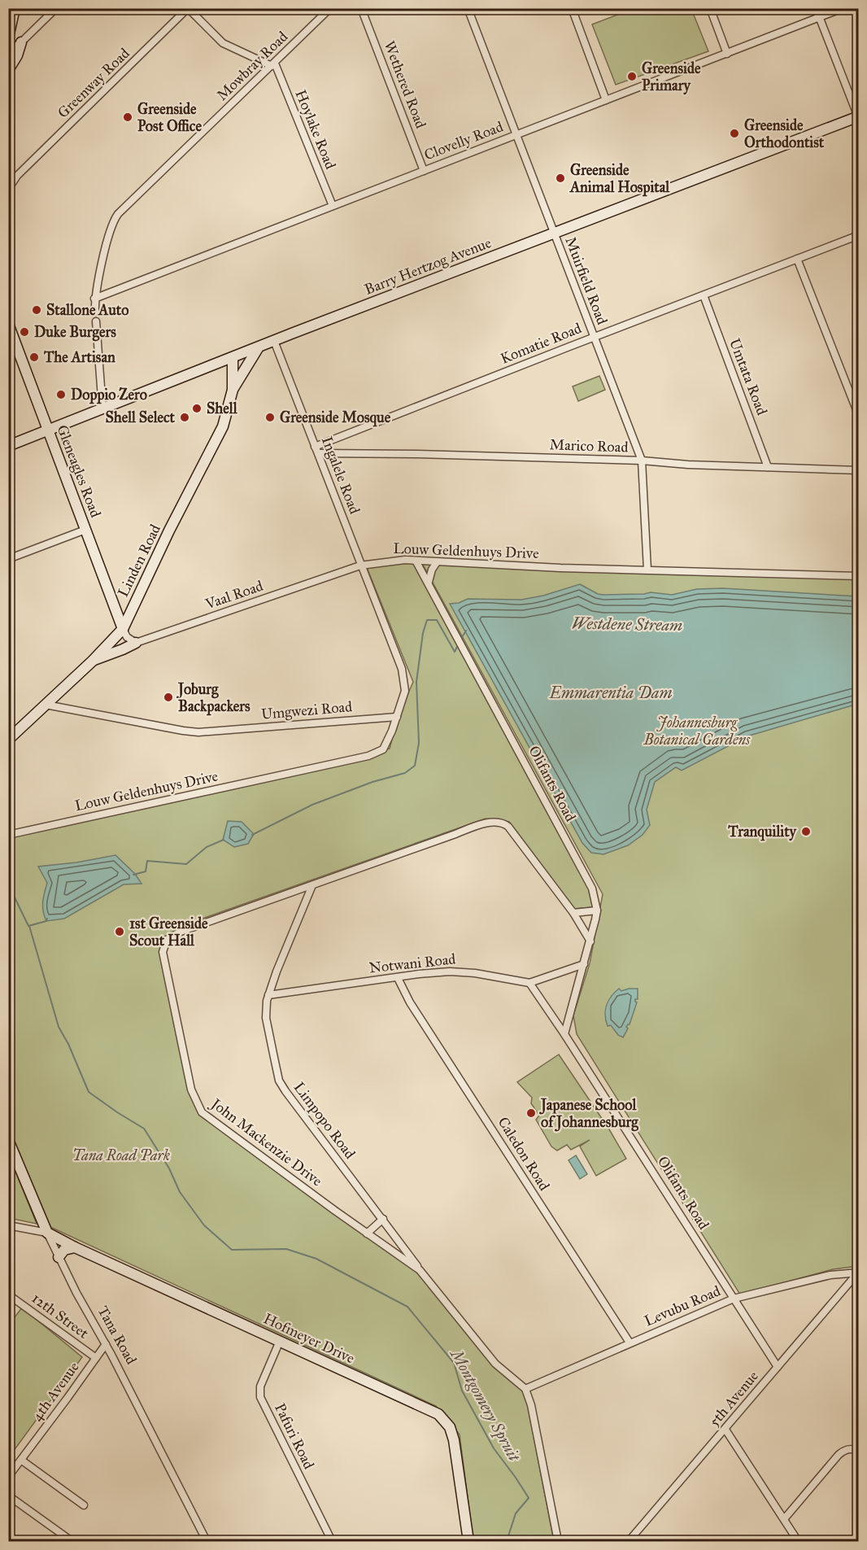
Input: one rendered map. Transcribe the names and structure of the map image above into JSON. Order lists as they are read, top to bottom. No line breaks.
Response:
{"streets":{"main road":["Barry Hertzog Avenue","Gleneagles Road","Linden Road","Tana Road","Hofmeyer Drive"],"street":["Mowbray Road","Greenway Road","Wethered Road","Hoylake Road","Clovelly Road","Muirfield Road","Komatie Road","Umtata Road","Marico Road","Ingalele Road","Louw Geldenhuys Drive","Vaal Road","Umgwezi Road","Olifants Road","Notwani Road","Limpopo Road","John Mackenzie Drive","Caledon Road","Levubu Road","12th Street","4th Avenue","5th Avenue","Pafuri Road"]},"crossings":[["Mowbray Road","Hoylake Road"],["Mowbray Road","Clovelly Road"],["Wethered Road","Clovelly Road"],["Hoylake Road","Clovelly Road"],["Clovelly Road","Muirfield Road"],["Barry Hertzog Avenue","Muirfield Road"],["Barry Hertzog Avenue","Gleneagles Road"],["Barry Hertzog Avenue","Ingalele Road"],["Barry Hertzog Avenue","Linden Road"],["Muirfield Road","Komatie Road"],["Muirfield Road","Marico Road"],["Muirfield Road","Louw Geldenhuys Drive"],["Komatie Road","Umtata Road"],["Komatie Road","Marico Road"],["Komatie Road","Ingalele Road"],["Umtata Road","Marico Road"],["Marico Road","Ingalele Road"],["Gleneagles Road","Linden Road"],["Ingalele Road","Louw Geldenhuys Drive"],["Ingalele Road","Vaal Road"],["Louw Geldenhuys Drive","Vaal Road"],["Louw Geldenhuys Drive","Umgwezi Road"],["Louw Geldenhuys Drive","Olifants Road"],["Linden Road","Umgwezi Road"],["Olifants Road","Notwani Road"],["Olifants Road","John Mackenzie Drive"],["Olifants Road","Levubu Road"],["Olifants Road","5th Avenue"],["Notwani Road","Limpopo Road"],["Notwani Road","Caledon Road"],["Limpopo Road","John Mackenzie Drive"],["John Mackenzie Drive","Levubu Road"],["Caledon Road","Levubu Road"],["Levubu Road","5th Avenue"],["12th Street","4th Avenue"],["Tana Road","Hofmeyer Drive"],["Tana Road","4th Avenue"],["Hofmeyer Drive","Pafuri Road"]],"water":["Westdene Stream","Emmarentia Dam","Montgomery Spruit"],"parks":["Johannesburg Botanical Gardens","Tana Road Park"],"places":["Greenside Primary","Greenside Post Office","Greenside Orthodontist","Greenside Animal Hospital","Stallone Auto","Duke Burgers","The Artisan","Doppio Zero","Shell","Shell Select","Greenside Mosque","Joburg Backpackers","Tranquility","1st Greenside Scout Hall","Japanese School of Johannesburg"]}
